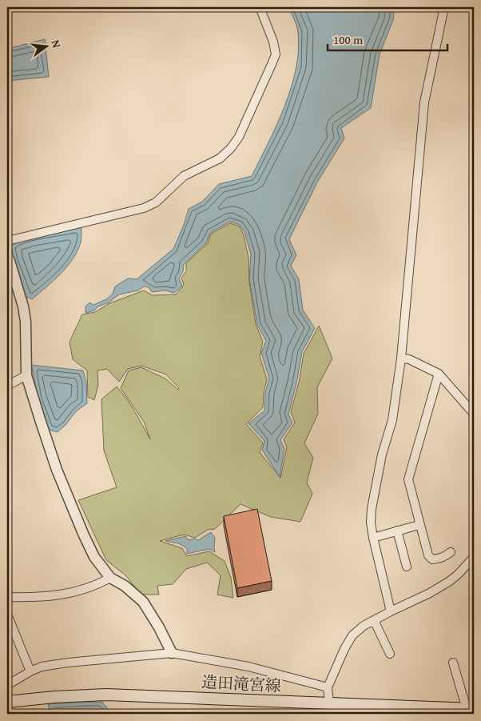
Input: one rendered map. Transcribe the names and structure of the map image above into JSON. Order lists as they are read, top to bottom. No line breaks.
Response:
{"streets":{"main road":["造田滝宮線"]},"scale_bar":"100 m","north":"right"}
